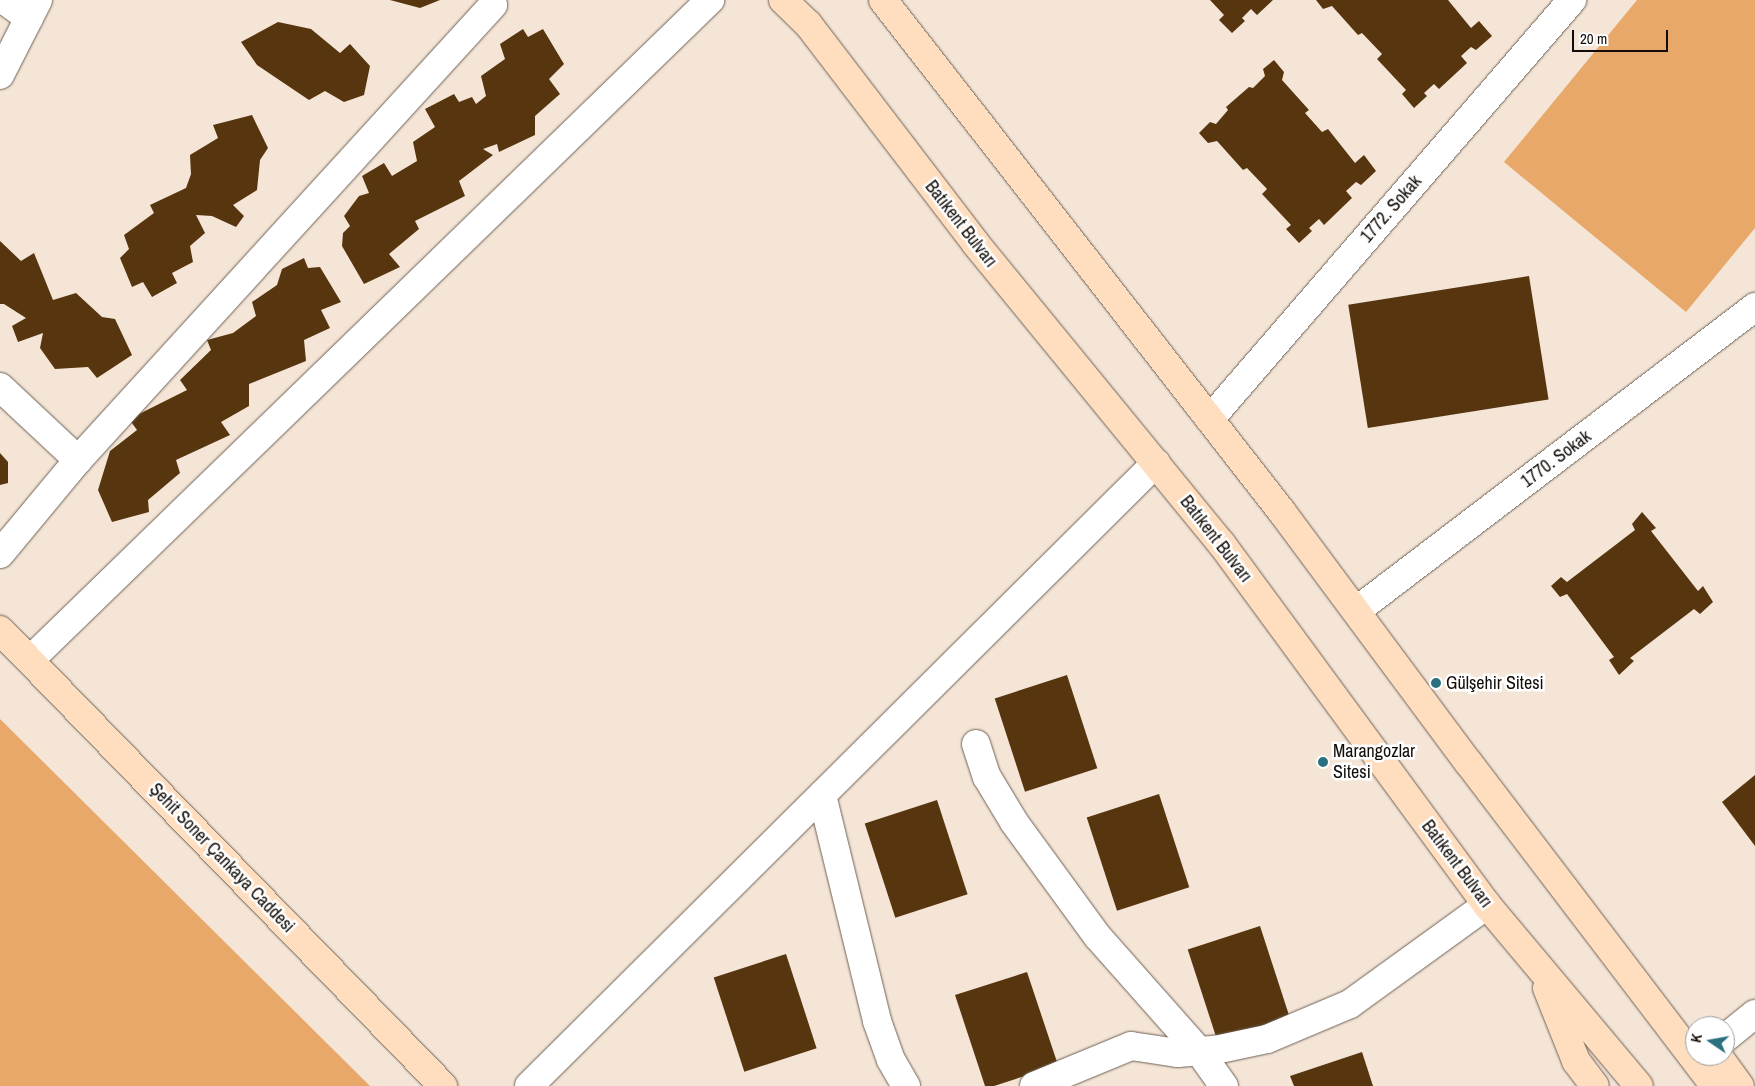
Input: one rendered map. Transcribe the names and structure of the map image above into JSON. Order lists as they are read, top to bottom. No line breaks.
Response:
{"streets":{"main road":["Batıkent Bulvarı","Şehit Soner Çankaya Caddesi"],"street":["1772. Sokak","1770. Sokak"]},"places":["Gülşehir Sitesi","Marangozlar Sitesi"],"scale_bar":"20 m","north":"left"}
